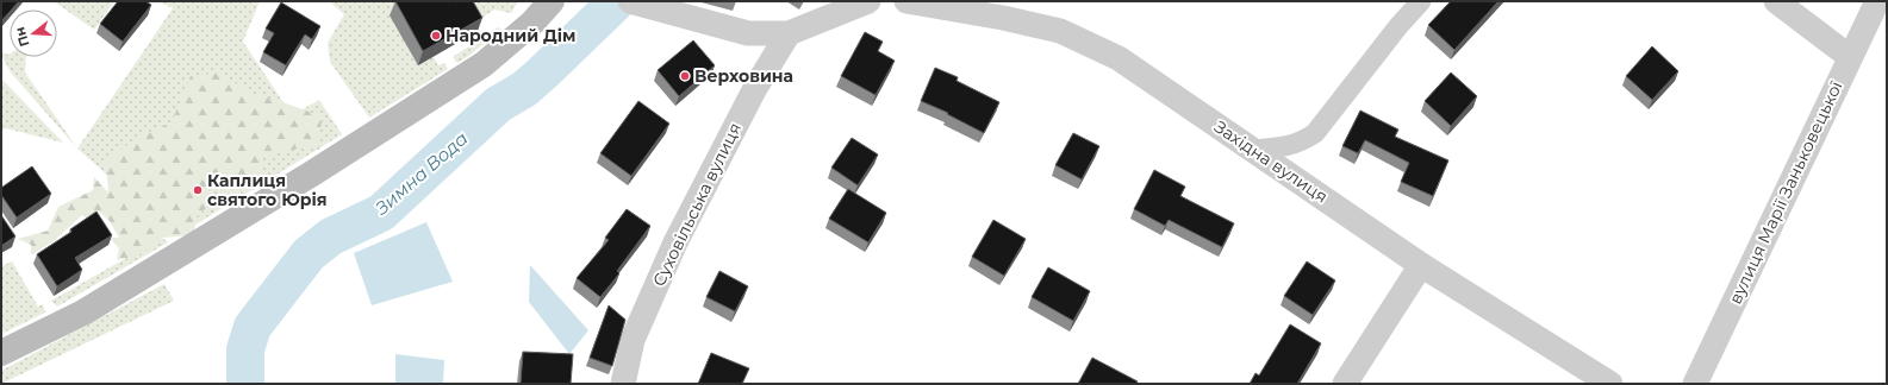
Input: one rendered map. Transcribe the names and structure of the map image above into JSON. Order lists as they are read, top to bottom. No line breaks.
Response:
{"streets":{"street":["Західна вулиця","вулиця Марії Заньковецької","Суховільська вулиця"]},"water":["Зимна Вода"],"places":["Народний Дім","Верховина","Каплиця святого Юрія"],"north":"left"}
